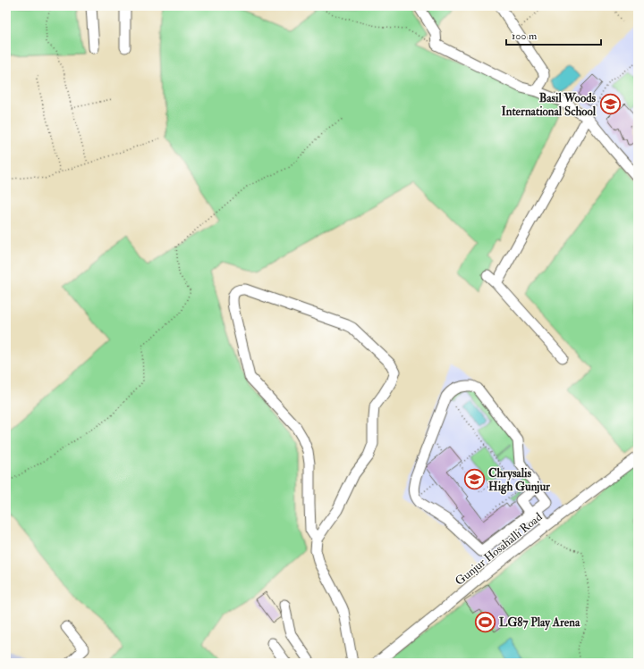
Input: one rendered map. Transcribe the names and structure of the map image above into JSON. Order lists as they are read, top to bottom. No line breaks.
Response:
{"streets":{"street":["Gunjur Hosahalli Road"]},"places":{"school or university":["Basil Woods International School","Chrysalis High Gunjur"],"sports":["LG87 Play Arena"]},"scale_bar":"100 m"}
